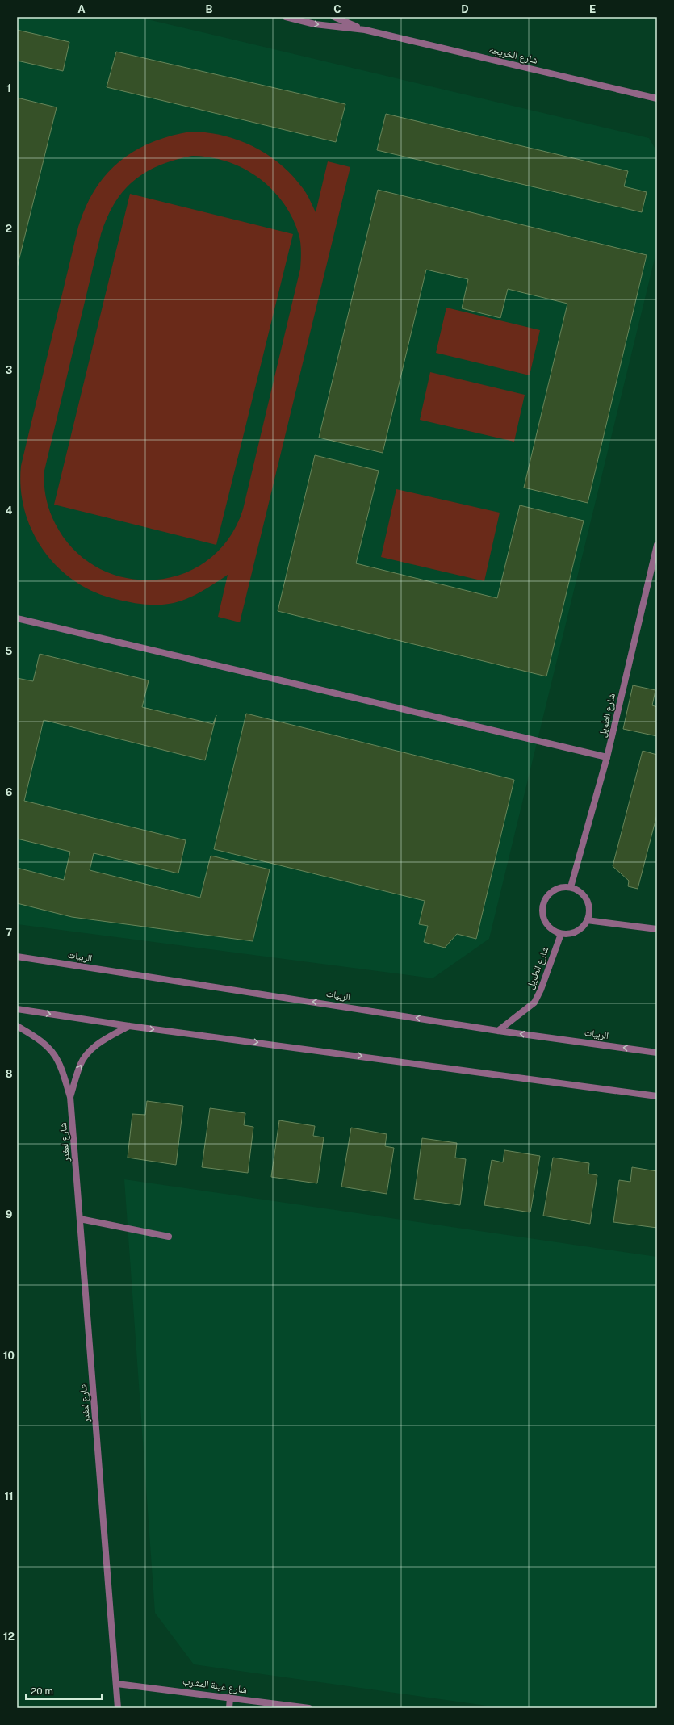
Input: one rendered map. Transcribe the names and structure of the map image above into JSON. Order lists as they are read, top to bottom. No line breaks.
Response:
{"streets":{"street":["شارع الخريجه","شارع الطويل","الربيات","شارع لمغدر","شارع غينة المشرب"]},"crossings":[["شارع الطويل","الربيات"],["شارع لمغدر","شارع غينة المشرب"]],"scale_bar":"20 m","grid":{"columns":["A","B","C","D","E"],"rows":["1","2","3","4","5","6","7","8","9","10","11","12"]}}
